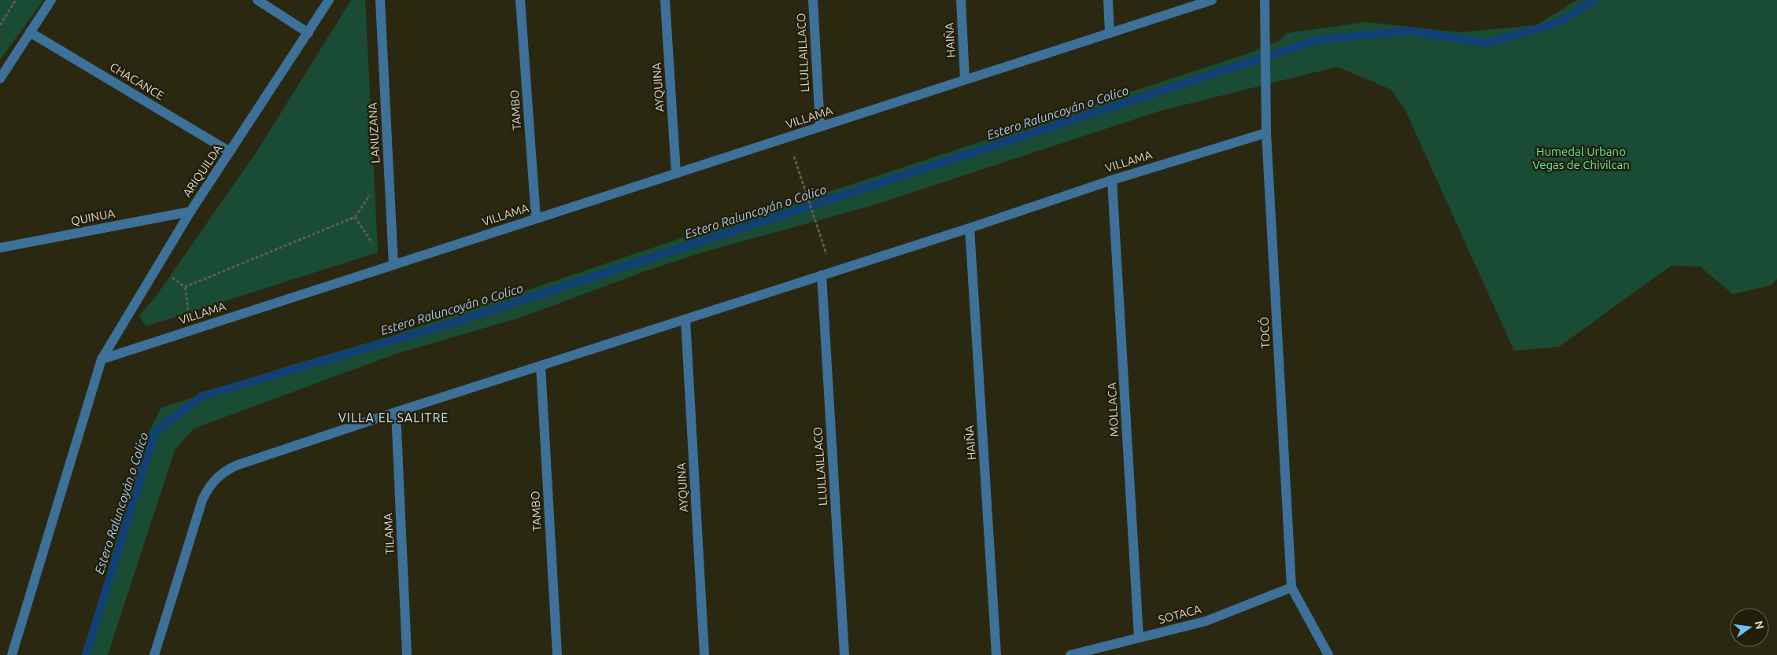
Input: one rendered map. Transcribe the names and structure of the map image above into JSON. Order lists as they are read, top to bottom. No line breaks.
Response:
{"streets":{"street":["HAIÑA","LLULLAILLACO","CHACANCE","AYQUINA","TAMBO","VILLAMA","LANUZANA","ARIQUILDA","QUINUA","TOCÓ","MOLLACA","TILAMA","SOTACA"]},"crossings":[["HAIÑA","VILLAMA"],["LLULLAILLACO","VILLAMA"],["CHACANCE","ARIQUILDA"],["AYQUINA","VILLAMA"],["TAMBO","VILLAMA"],["VILLAMA","LANUZANA"],["VILLAMA","ARIQUILDA"],["VILLAMA","TOCÓ"],["VILLAMA","MOLLACA"],["VILLAMA","TILAMA"],["ARIQUILDA","QUINUA"],["TOCÓ","SOTACA"],["MOLLACA","SOTACA"]],"districts":["VILLA EL SALITRE"],"water":["Estero Raluncoyán o Colico"],"parks":["Humedal Urbano Vegas de Chivilcan"],"north":"right"}
